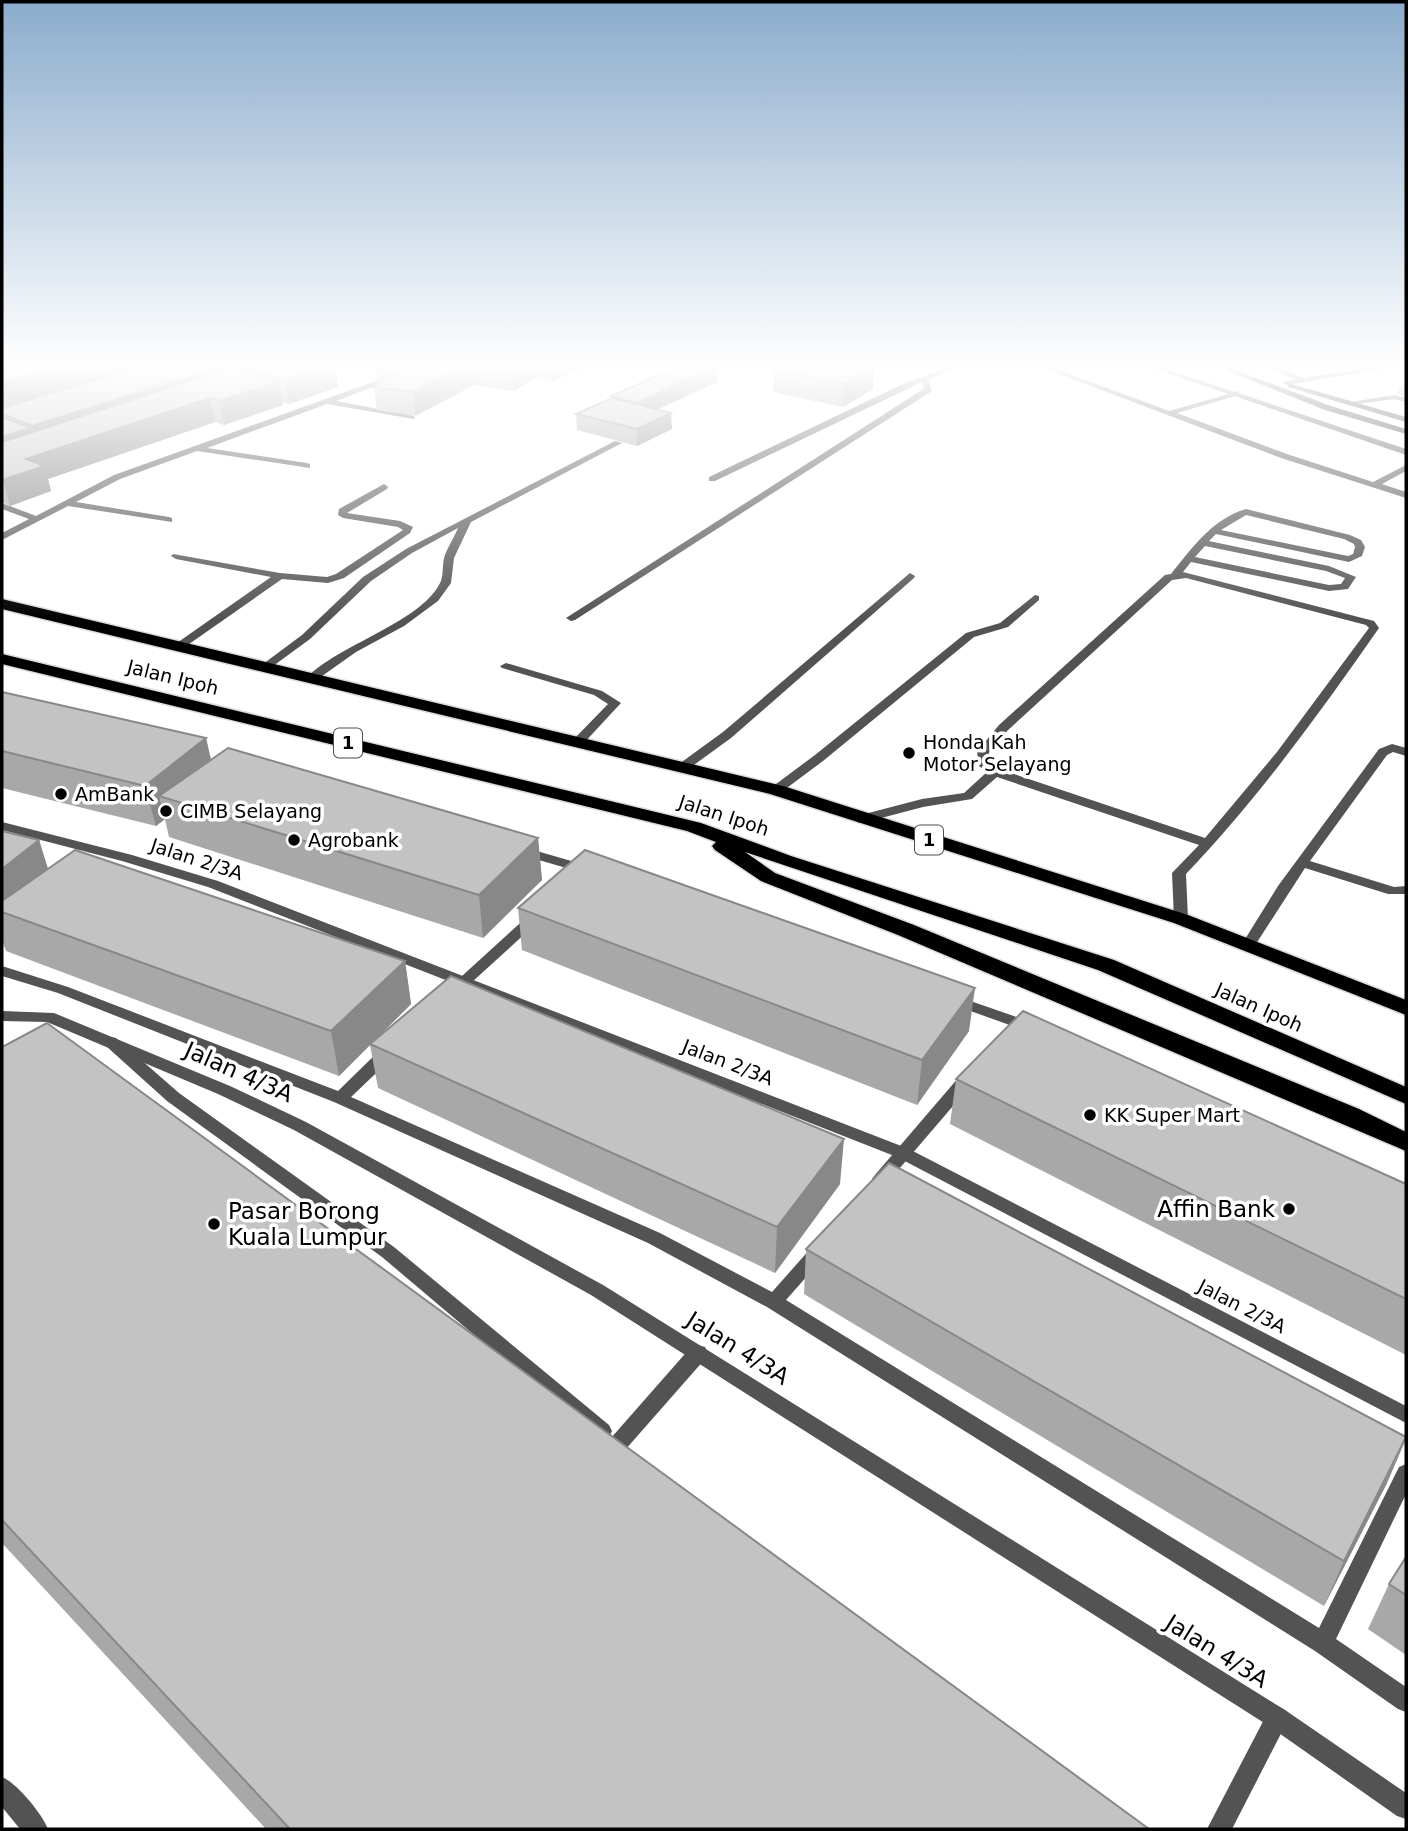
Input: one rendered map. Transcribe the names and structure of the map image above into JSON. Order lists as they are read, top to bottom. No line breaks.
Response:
{"streets":{"highway":["Jalan Ipoh","1"],"street":["Jalan 2/3A","Jalan 4/3A"]},"places":["Honda Kah Motor Selayang","AmBank","CIMB Selayang","Agrobank","KK Super Mart","Affin Bank","Pasar Borong Kuala Lumpur"]}
